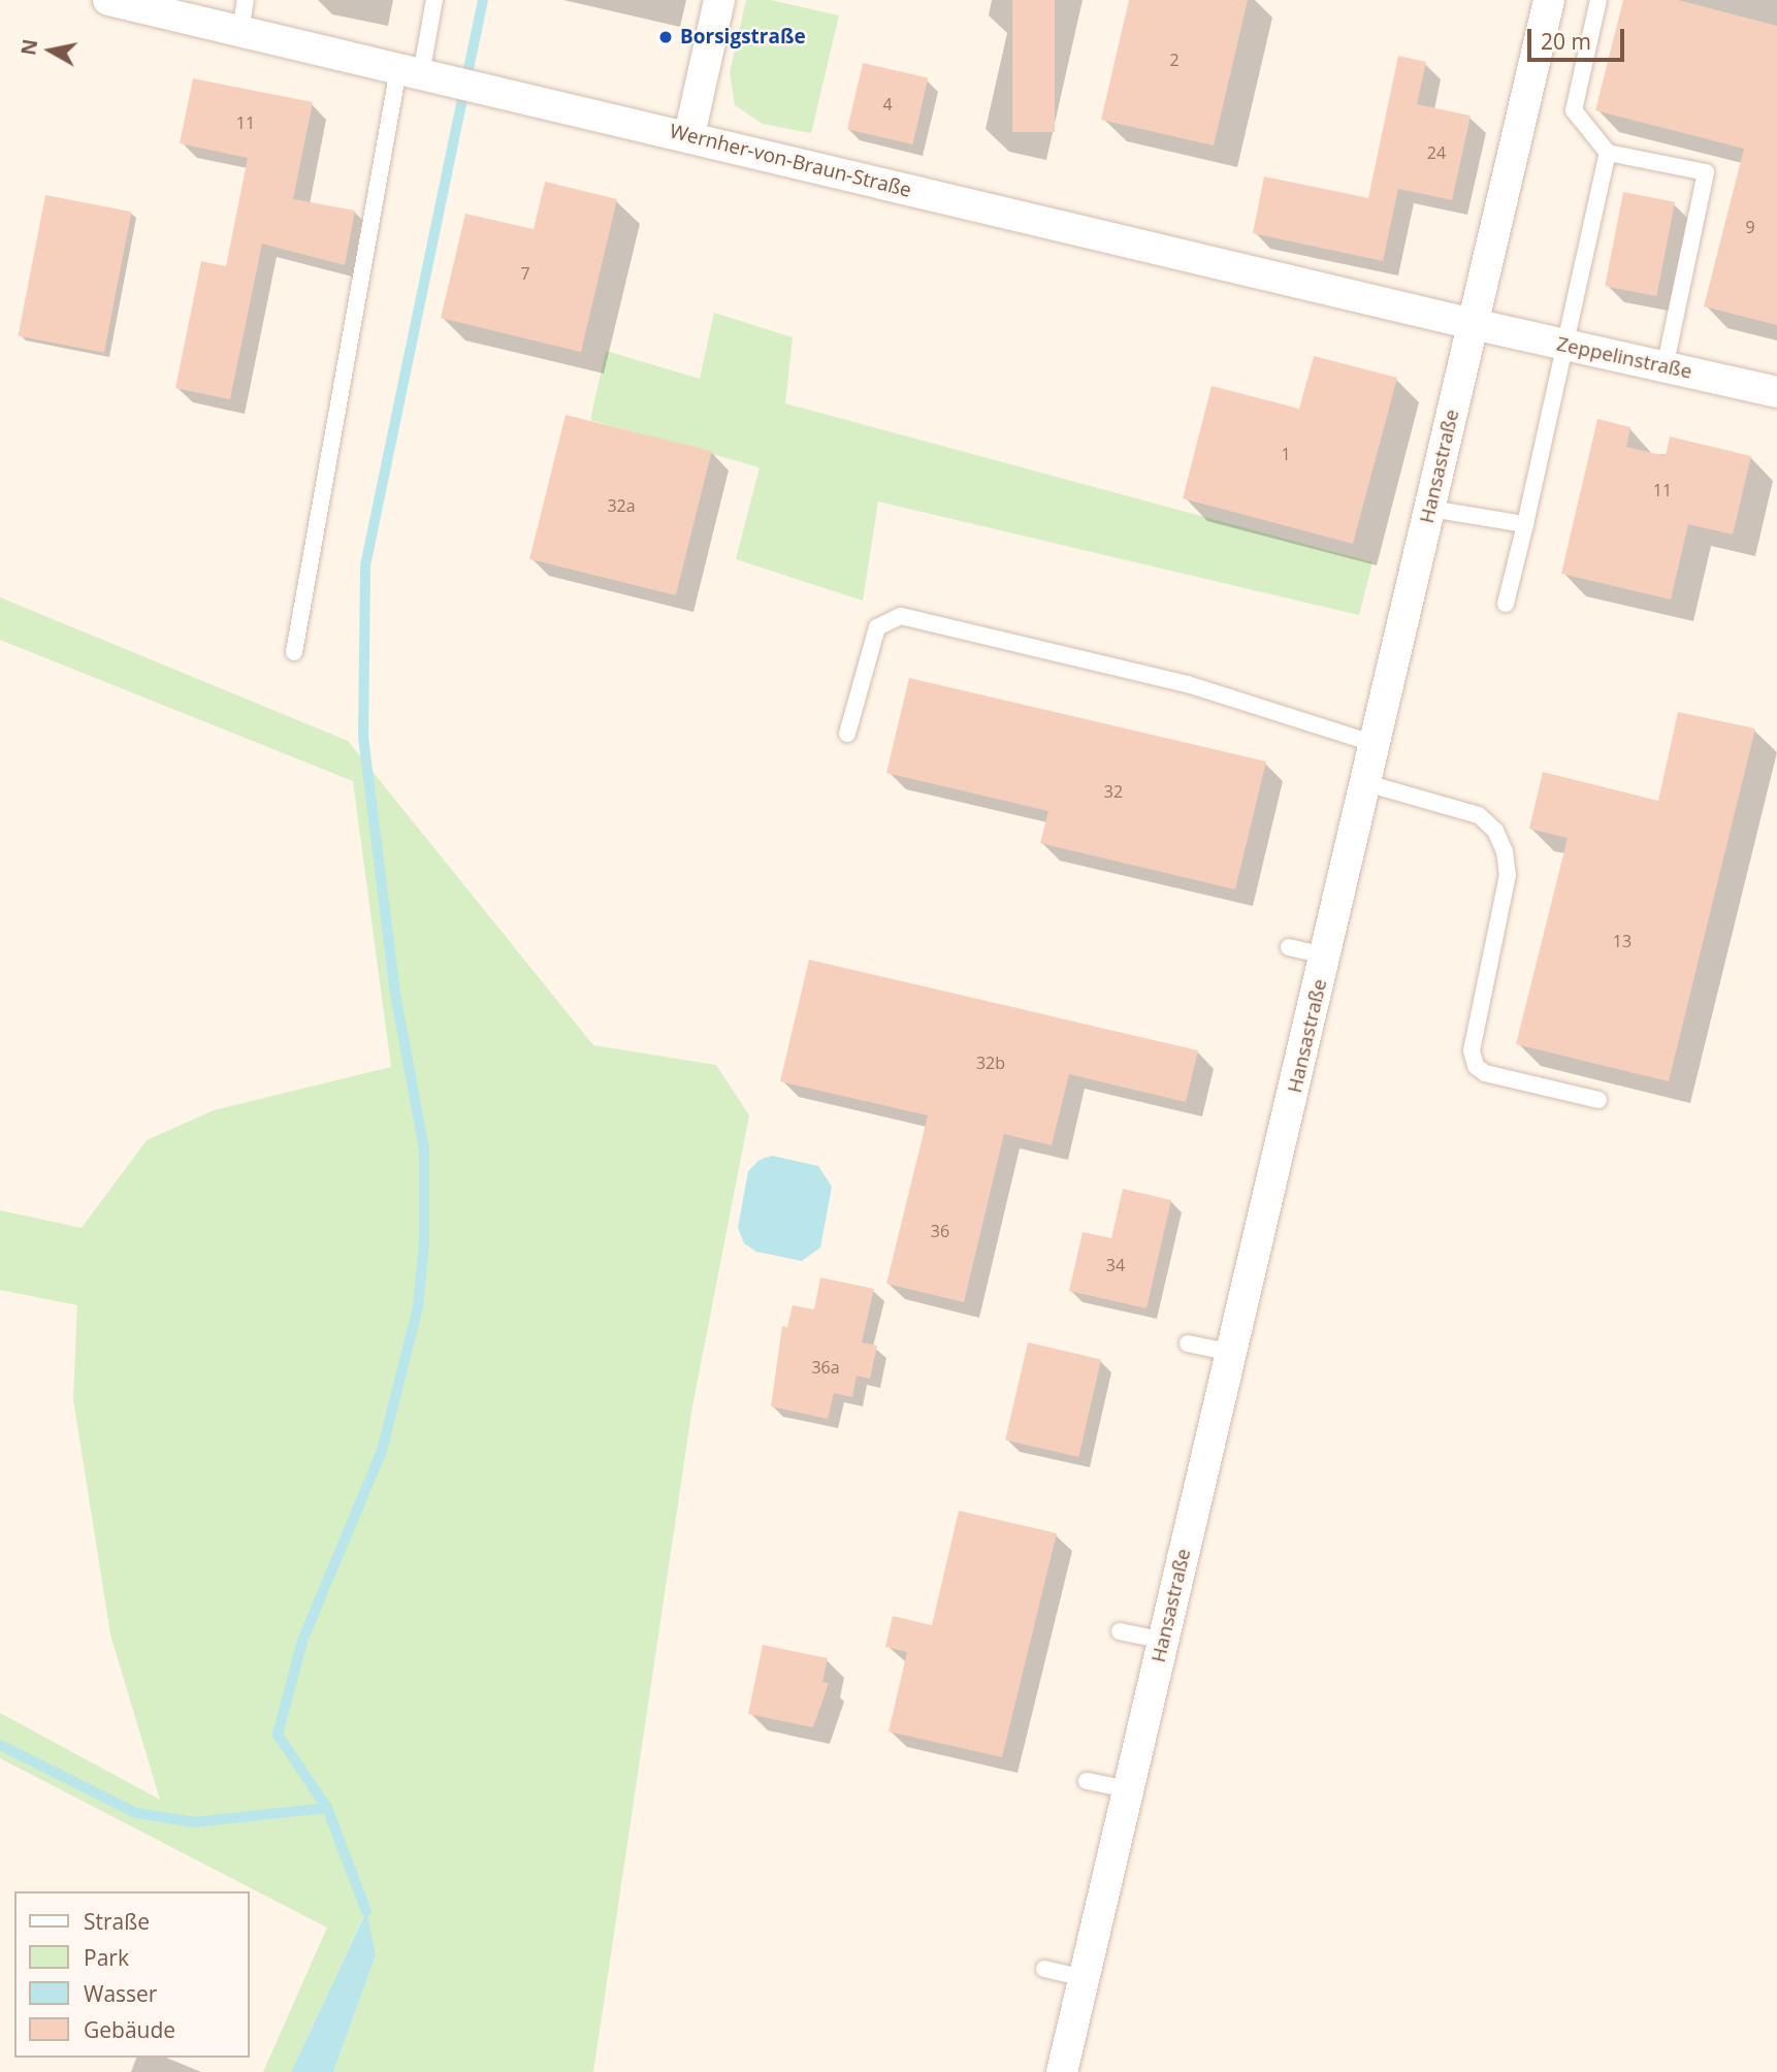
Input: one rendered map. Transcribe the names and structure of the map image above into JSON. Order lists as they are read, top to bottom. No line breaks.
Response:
{"streets":{"street":["Wernher-von-Braun-Straße","Zeppelinstraße","Hansastraße"]},"crossings":[["Wernher-von-Braun-Straße","Zeppelinstraße"],["Wernher-von-Braun-Straße","Hansastraße"],["Zeppelinstraße","Hansastraße"]],"places":["Borsigstraße"],"house_numbers":["2","4","11","24","9","7","1","11","32a","32","13","32b","36","34","36a"],"legend":["Straße","Park","Wasser","Gebäude"],"scale_bar":"20 m","north":"left"}
